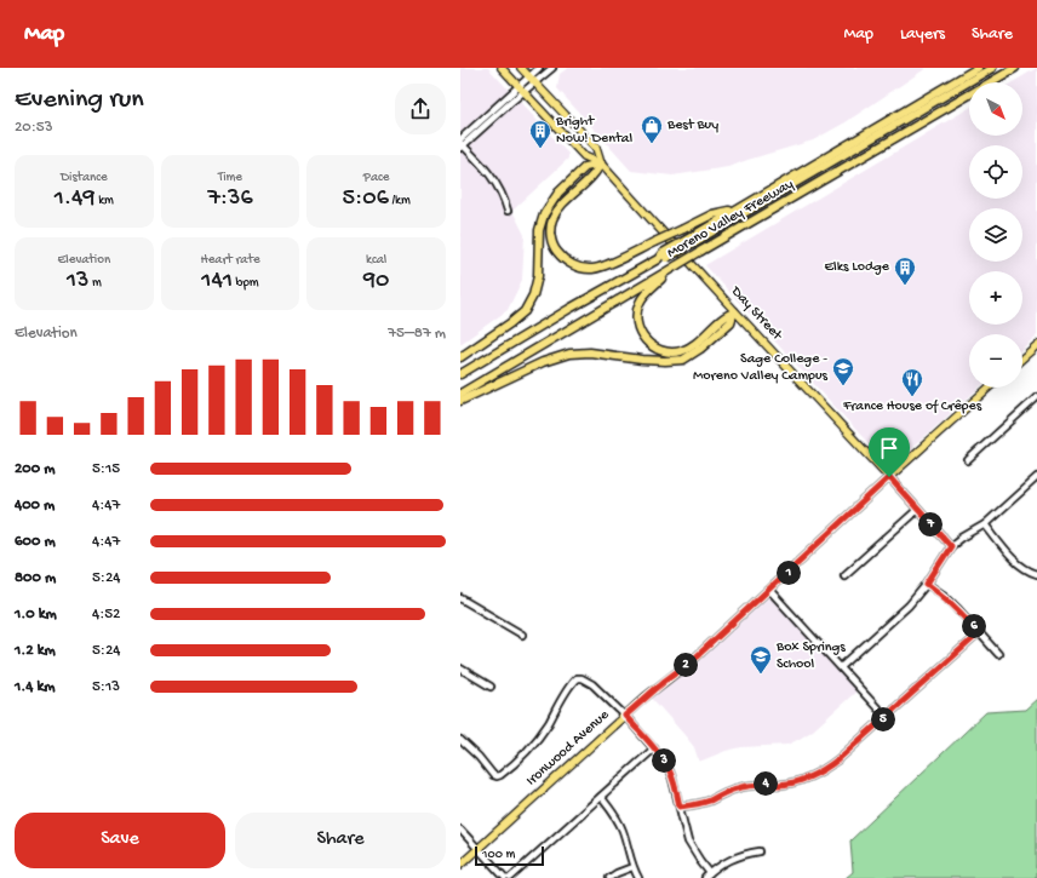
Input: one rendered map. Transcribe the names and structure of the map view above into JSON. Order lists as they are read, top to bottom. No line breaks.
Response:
{"streets":{"highway":["Moreno Valley Freeway"],"main road":["Day Street","Ironwood Avenue"]},"crossings":[["Day Street","Ironwood Avenue"]],"places":{"shop":["Best Buy"],"building":["Bright Now! Dental","Elks Lodge"],"school or university":["Sage College - Moreno Valley Campus","Box Springs School"],"restaurant":["France House of Crêpes"]},"scale_bar":"100 m","north":"bottom right","page":{"header":"Map","nav":["Map","Layers","Share"],"heading":["Evening run","20:53"],"map_buttons":["+","−"],"stats":[["Distance","1.49 km"],["Time","7:36"],["Pace","5:06 /km"],["Elevation","13 m"],["Heart rate","141 bpm"],["kcal","90"]],"chart":["Elevation","75–87 m"],"list":[{"name":"200 m","note":"5:15"},{"name":"400 m","note":"4:47"},{"name":"600 m","note":"4:47"},{"name":"800 m","note":"5:24"},{"name":"1.0 km","note":"4:52"},{"name":"1.2 km","note":"5:24"},{"name":"1.4 km","note":"5:13"}],"pins":["7","1","6","2","5","3","4"],"buttons":["Save","Share"],"scale":"100 m"}}
